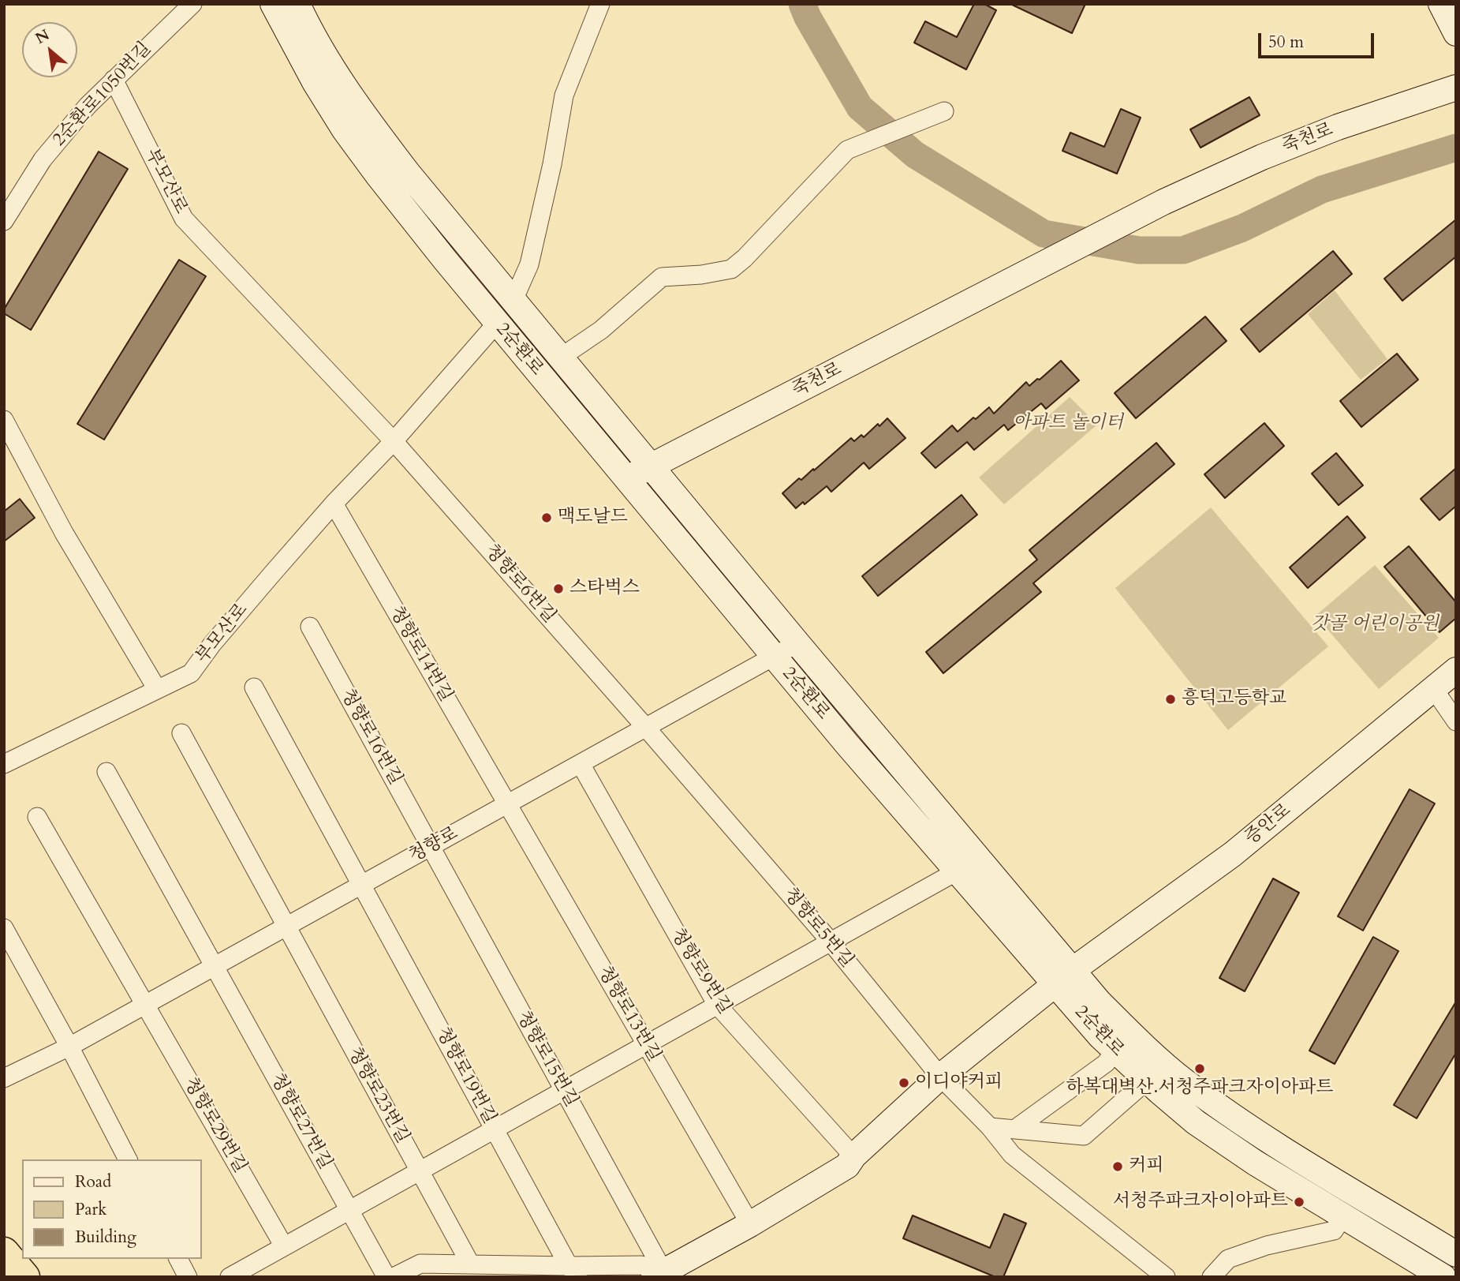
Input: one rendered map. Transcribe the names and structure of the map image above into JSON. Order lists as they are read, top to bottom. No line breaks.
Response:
{"streets":{"main road":["죽천로","2순환로","증안로"],"street":["2순환로1050번길","부모산로","청향로6번길","청향로14번길","청향로16번길","청향로","청향로5번길","청향로9번길","청향로13번길","청향로15번길","청향로19번길","청향로23번길","청향로27번길","청향로29번길"]},"crossings":[["2순환로1050번길","부모산로"],["죽천로","2순환로"],["부모산로","2순환로"],["부모산로","청향로6번길"],["부모산로","청향로14번길"],["2순환로","증안로"],["2순환로","청향로"],["청향로6번길","청향로"],["청향로6번길","청향로5번길"],["청향로14번길","청향로"],["청향로14번길","청향로13번길"],["청향로16번길","청향로"],["청향로16번길","청향로15번길"],["증안로","청향로5번길"],["증안로","청향로9번길"],["증안로","청향로13번길"],["증안로","청향로15번길"],["청향로","청향로5번길"],["청향로","청향로9번길"],["청향로","청향로13번길"],["청향로","청향로15번길"],["청향로","청향로19번길"],["청향로","청향로23번길"],["청향로","청향로27번길"],["청향로","청향로29번길"]],"parks":["아파트 놀이터","갓골 어린이공원"],"places":["맥도날드","스타벅스","흥덕고등학교","하복대벽산.서청주파크자이아파트","이디야커피","커피","서청주파크자이아파트"],"legend":["Road","Park","Building"],"scale_bar":"50 m","north":"top left"}
